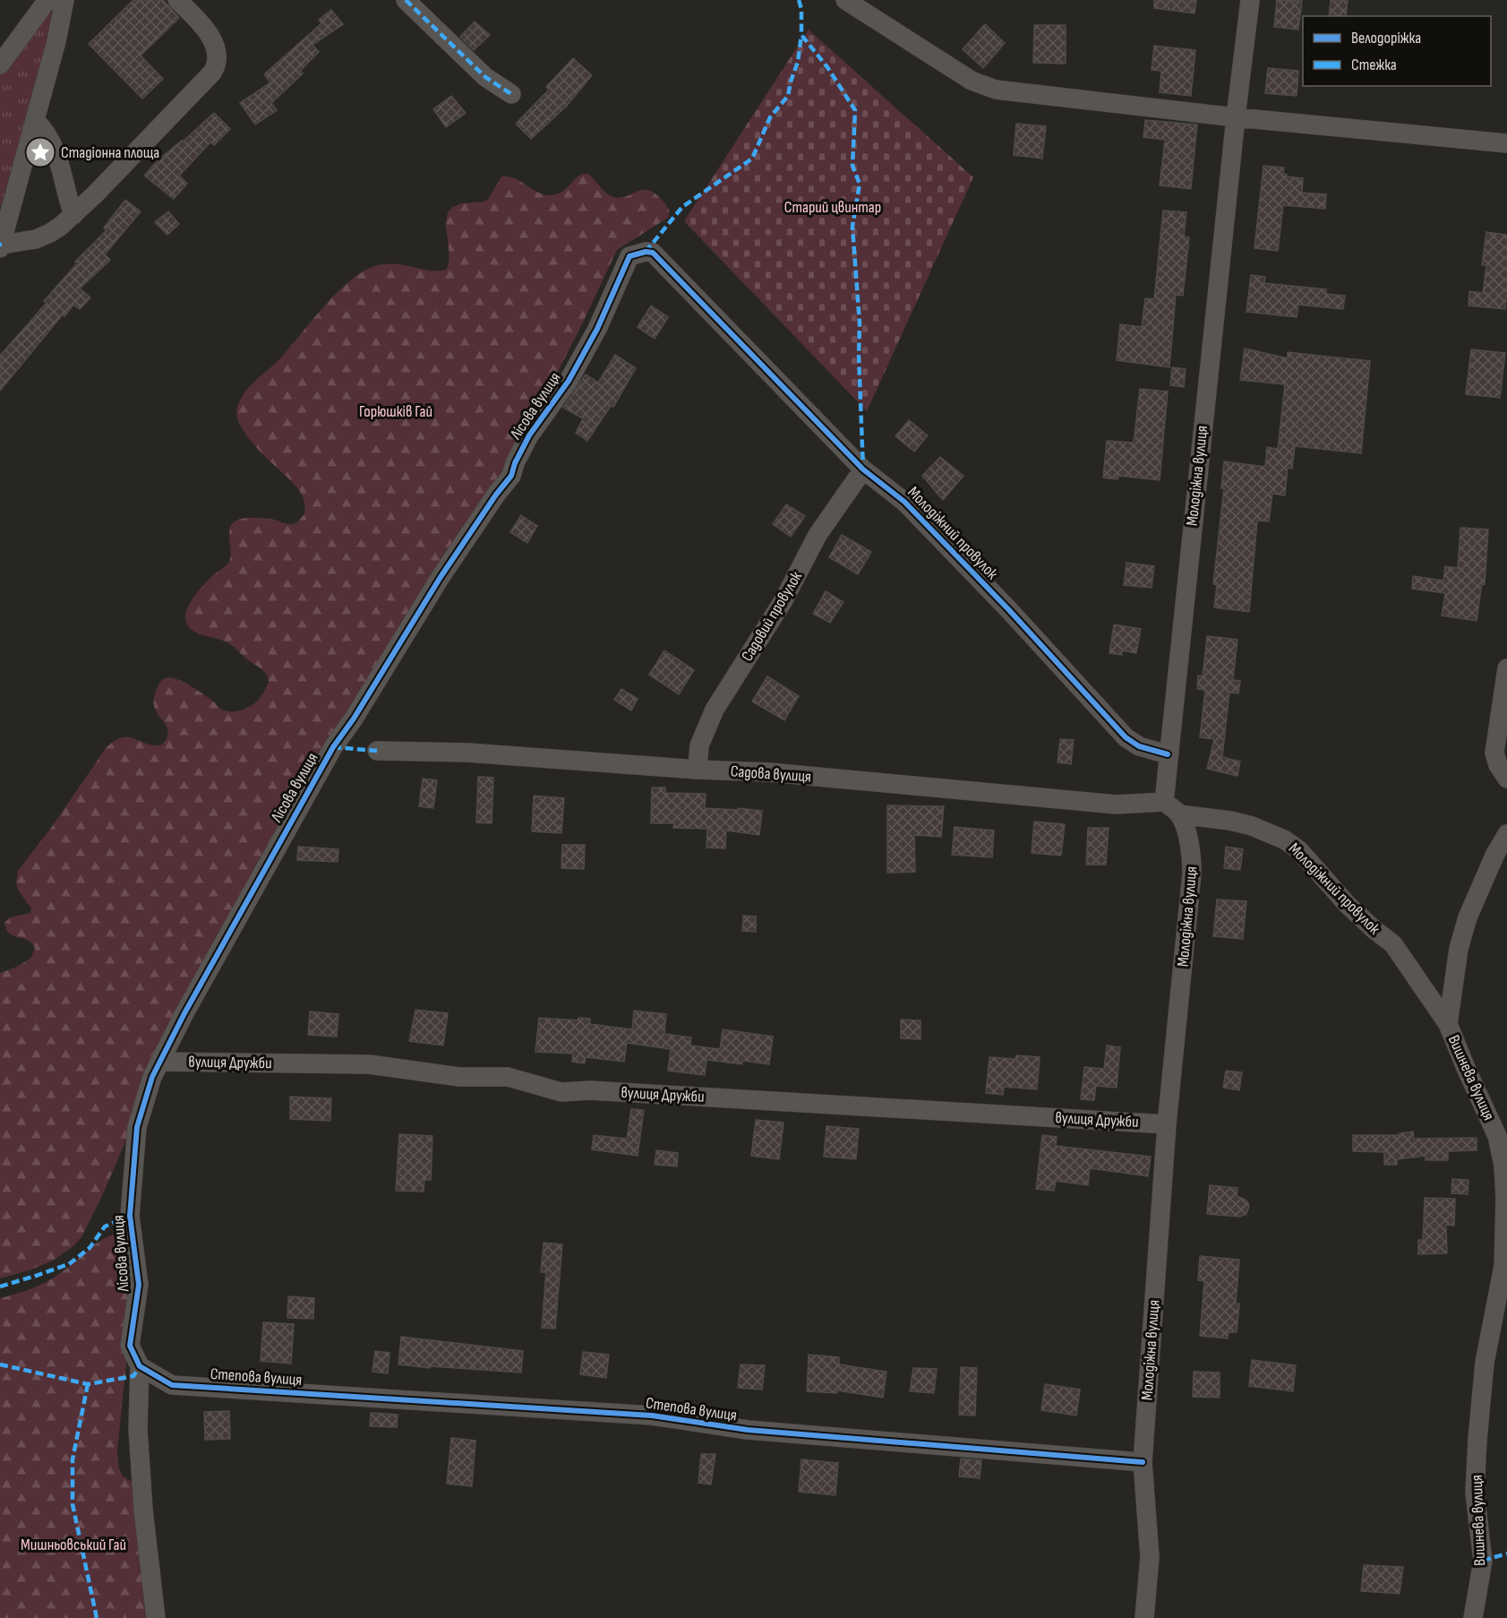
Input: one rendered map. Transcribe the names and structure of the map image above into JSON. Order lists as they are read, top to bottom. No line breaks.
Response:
{"streets":{"street":["Лісова вулиця","Молодіжна вулиця","Молодіжний провулок","Садовий провулок","Садова вулиця","вулиця Дружби","Вишнева вулиця","Степова вулиця"]},"crossings":[["Лісова вулиця","Молодіжний провулок"],["Лісова вулиця","вулиця Дружби"],["Лісова вулиця","Степова вулиця"],["Молодіжна вулиця","Молодіжний провулок"],["Молодіжна вулиця","Садова вулиця"],["Молодіжна вулиця","вулиця Дружби"],["Молодіжна вулиця","Степова вулиця"],["Молодіжний провулок","Садовий провулок"],["Молодіжний провулок","Вишнева вулиця"],["Садовий провулок","Садова вулиця"]],"parks":["Старий цвинтар","Горюшків Гай","Мишньовський Гай"],"places":{"place":["Стадіонна площа"]},"legend":["Велодоріжка","Стежка"]}
